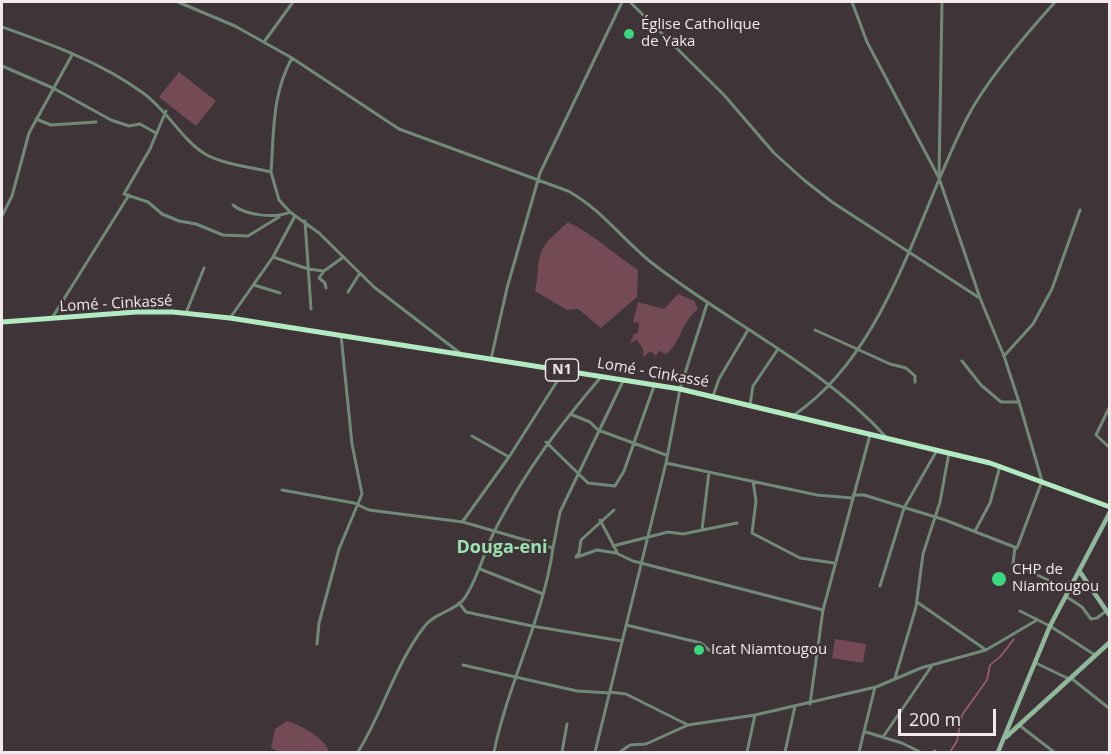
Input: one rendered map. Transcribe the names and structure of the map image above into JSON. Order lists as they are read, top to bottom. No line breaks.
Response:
{"streets":{"highway":["Lomé - Cinkassé","N1"]},"districts":["Douga-eni"],"places":["Église Catholique de Yaka","CHP de Niamtougou","Icat Niamtougou"],"scale_bar":"200 m"}
